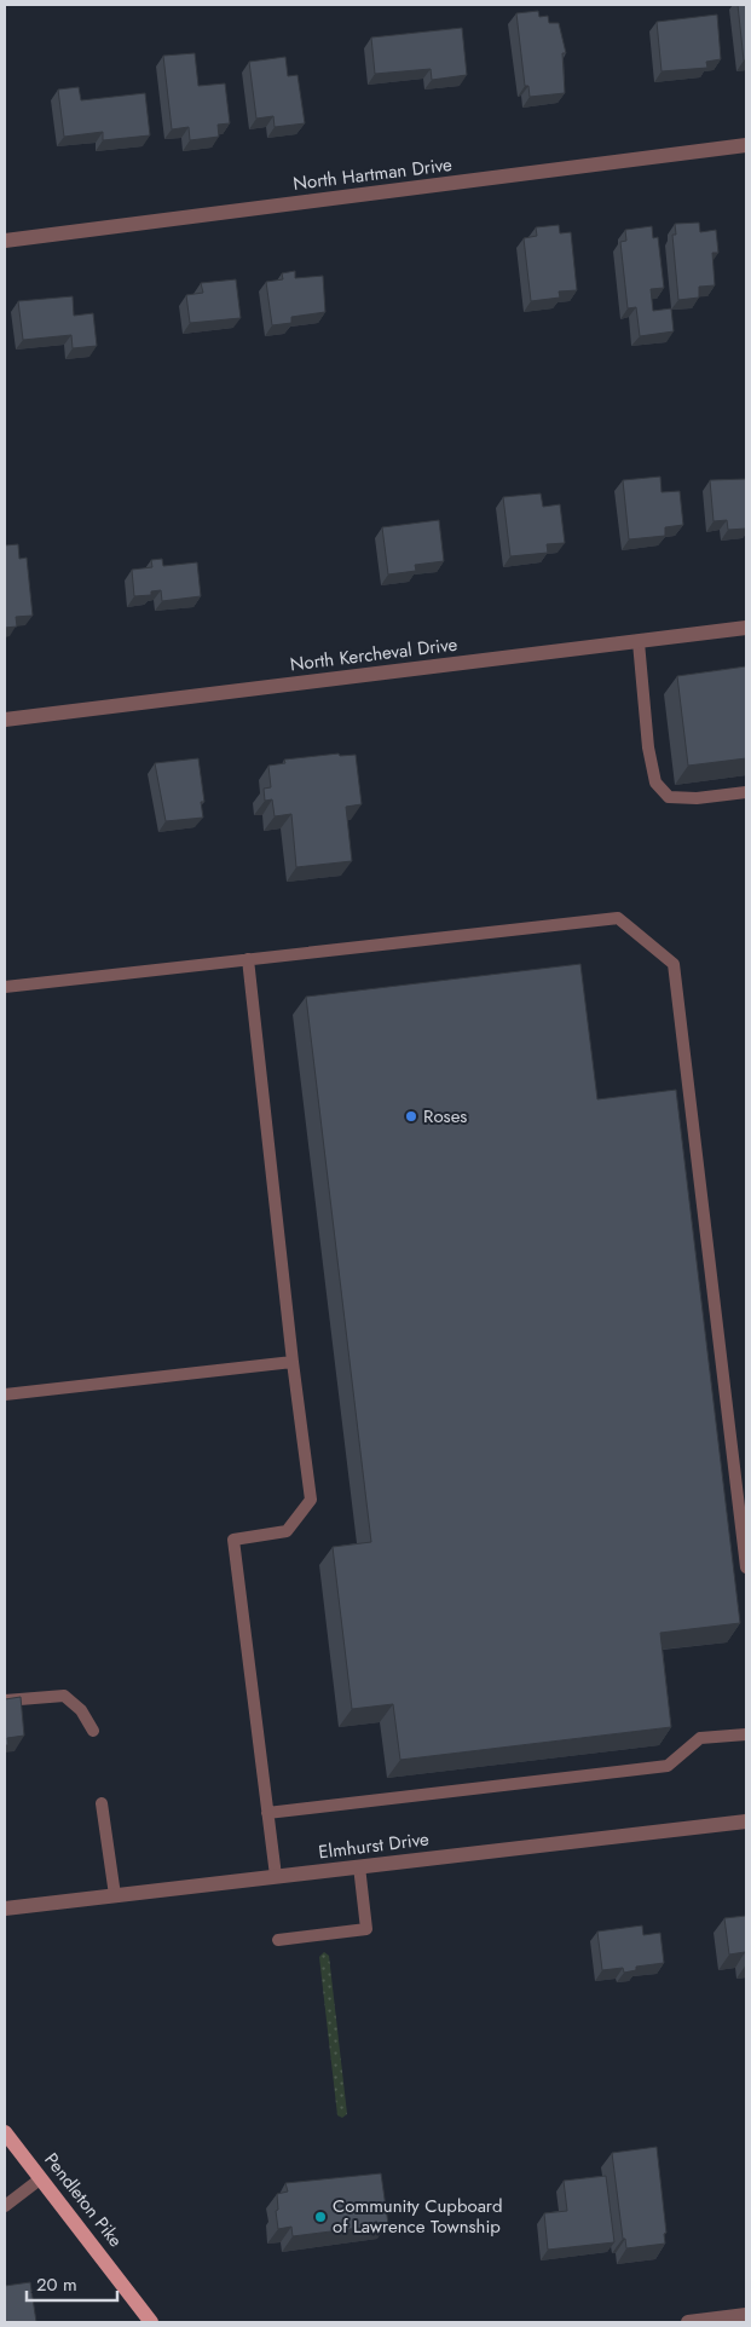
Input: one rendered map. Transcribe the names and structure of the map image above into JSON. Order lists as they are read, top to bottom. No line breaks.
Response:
{"streets":{"main road":["Pendleton Pike"],"street":["North Hartman Drive","North Kercheval Drive","Elmhurst Drive"]},"places":["Roses","Community Cupboard of Lawrence Township"],"scale_bar":"20 m"}
